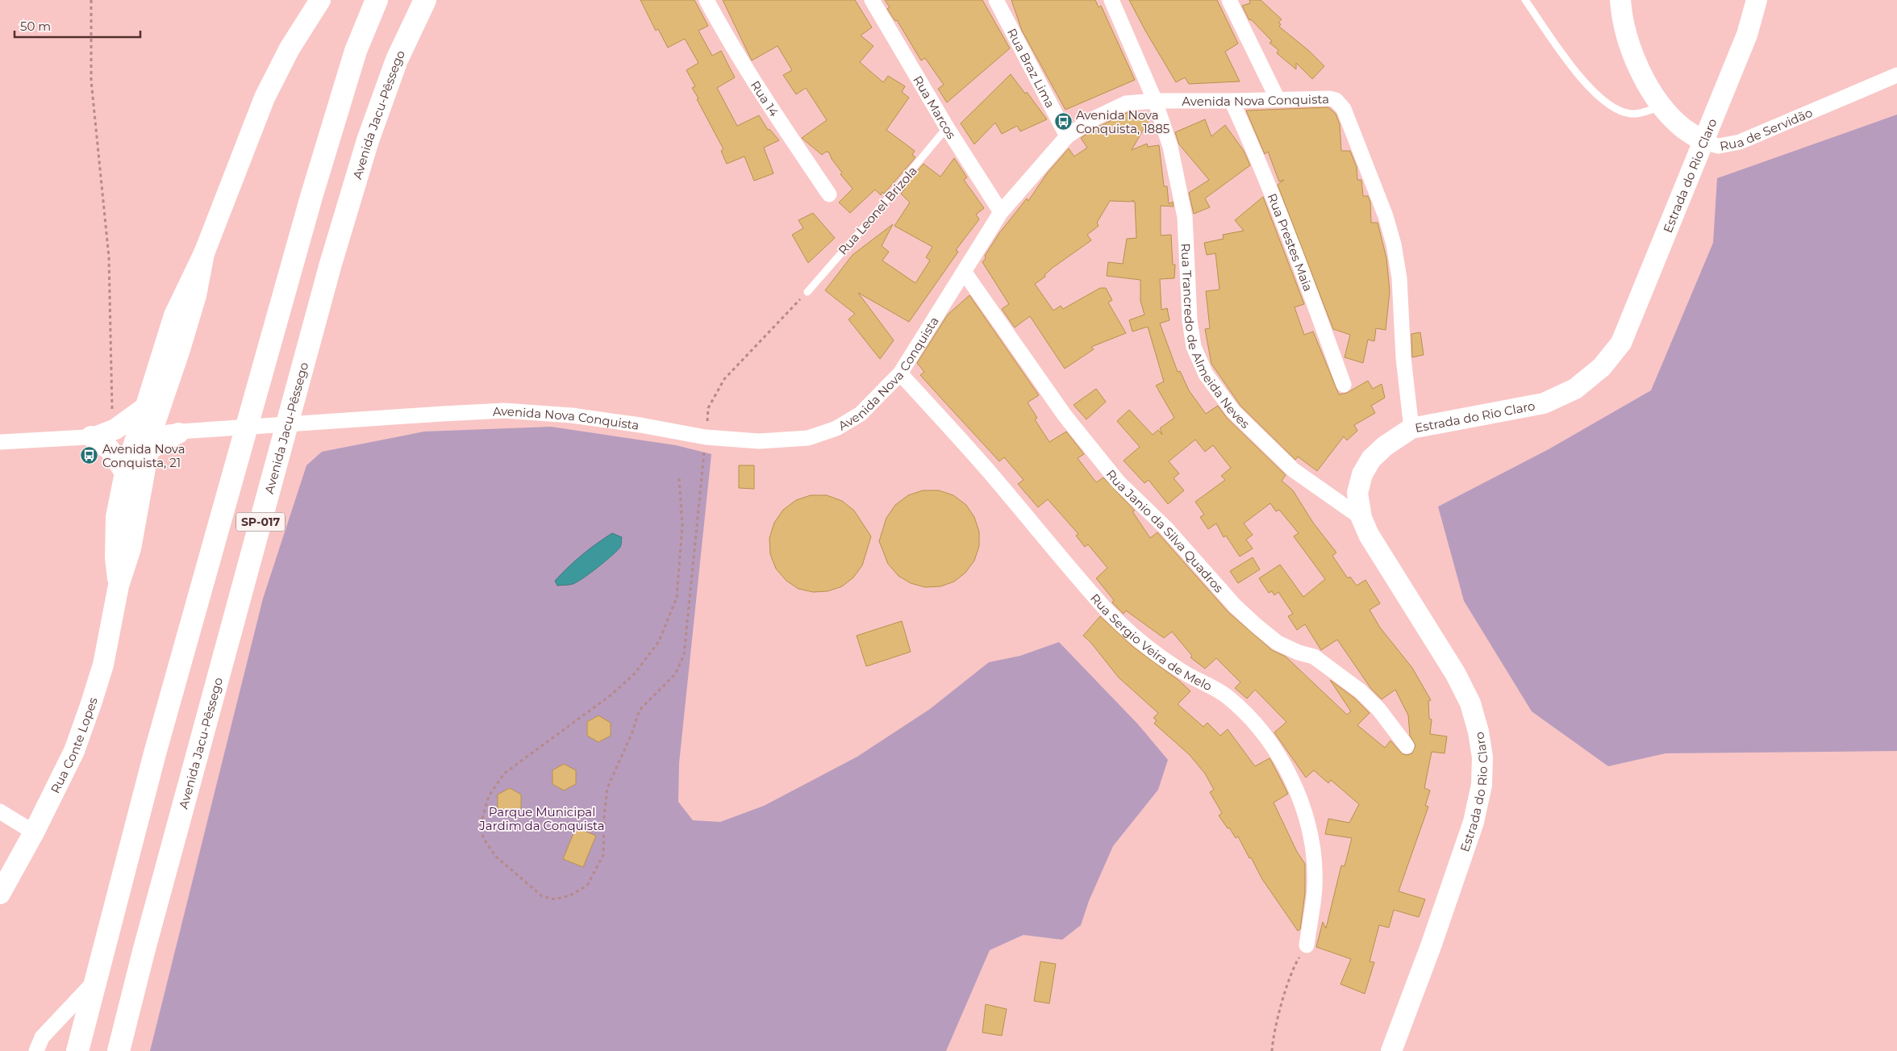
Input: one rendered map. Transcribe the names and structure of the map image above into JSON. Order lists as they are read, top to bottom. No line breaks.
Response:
{"streets":{"highway":["Avenida Jacu-Pêssego","SP-017"],"main road":["Rua de Servidão","Estrada do Rio Claro","Rua Conte Lopes"],"street":["Rua Braz Lima","Rua 14","Avenida Nova Conquista","Rua Marcos","Rua Prestes Maia","Rua Trancredo de Almeida Neves","Rua Janio da Silva Quadros","Rua Sergio Veira de Melo"],"lane":["Rua Leonel Brizola"]},"crossings":[["Rua Braz Lima","Avenida Nova Conquista"],["Avenida Nova Conquista","Rua Marcos"],["Avenida Nova Conquista","Estrada do Rio Claro"],["Avenida Nova Conquista","Rua Prestes Maia"],["Avenida Nova Conquista","Rua Trancredo de Almeida Neves"],["Avenida Nova Conquista","Rua Janio da Silva Quadros"],["Avenida Nova Conquista","Rua Sergio Veira de Melo"],["Rua Marcos","Rua Leonel Brizola"],["Rua de Servidão","Estrada do Rio Claro"],["Estrada do Rio Claro","Rua Trancredo de Almeida Neves"]],"parks":["Parque Municipal Jardim da Conquista"],"places":{"bus stop":["Avenida Nova Conquista, 1885","Avenida Nova Conquista, 21"]},"scale_bar":"50 m"}
